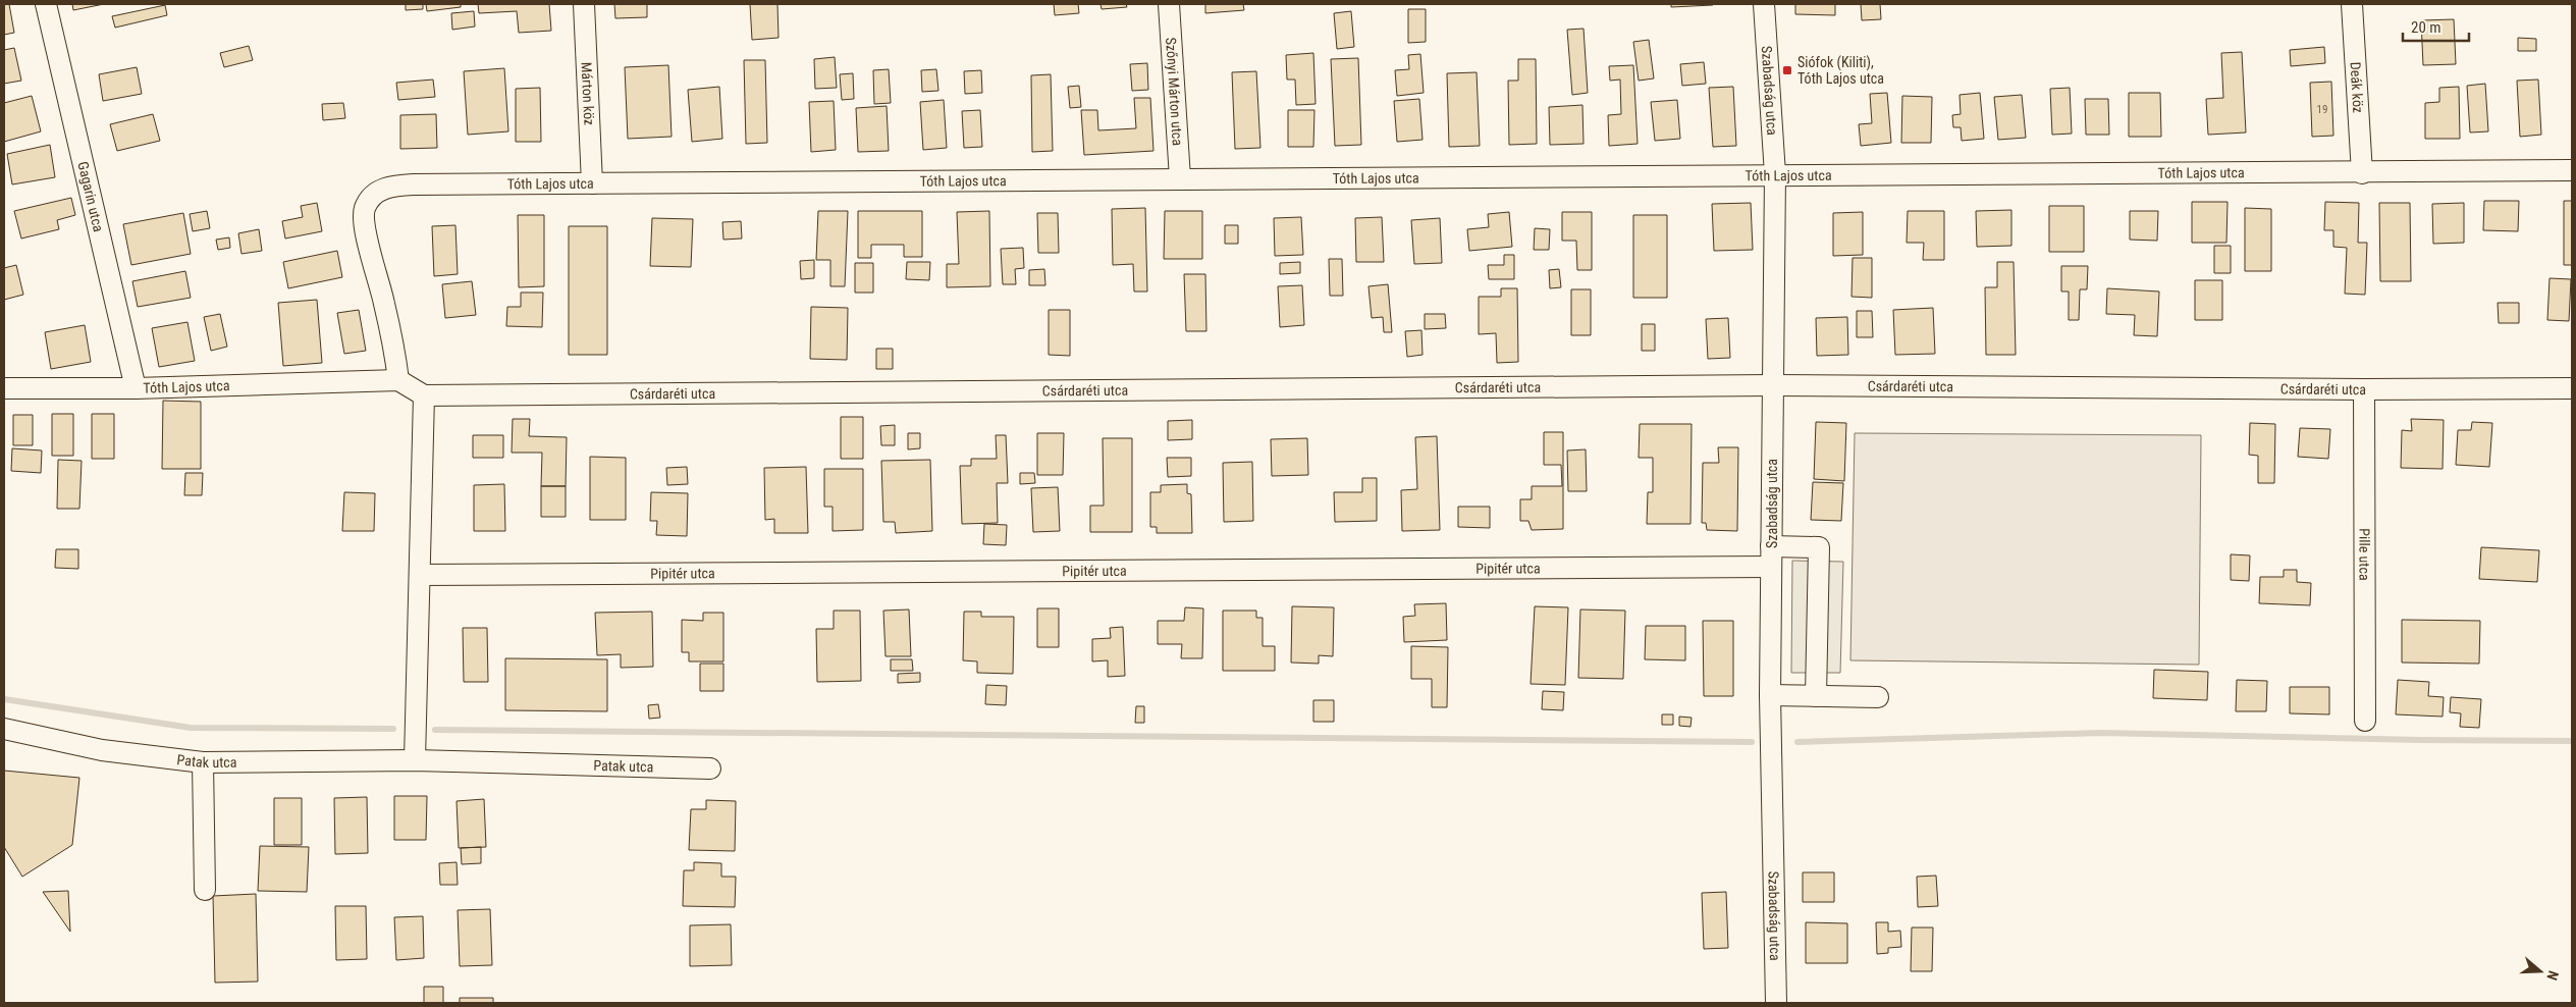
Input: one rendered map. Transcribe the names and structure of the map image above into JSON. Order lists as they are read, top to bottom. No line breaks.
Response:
{"streets":{"street":["Deák köz","Szabadság utca","Szőnyi Márton utca","Márton köz","Tóth Lajos utca","Gagarin utca","Csárdaréti utca","Pille utca","Pipitér utca","Patak utca"]},"crossings":[["Deák köz","Tóth Lajos utca"],["Szabadság utca","Tóth Lajos utca"],["Szabadság utca","Csárdaréti utca"],["Szabadság utca","Pipitér utca"],["Szőnyi Márton utca","Tóth Lajos utca"],["Márton köz","Tóth Lajos utca"],["Tóth Lajos utca","Gagarin utca"],["Csárdaréti utca","Pille utca"]],"places":{"transit":["Siófok (Kiliti), Tóth Lajos utca"]},"house_numbers":["19"],"scale_bar":"20 m","north":"right"}
